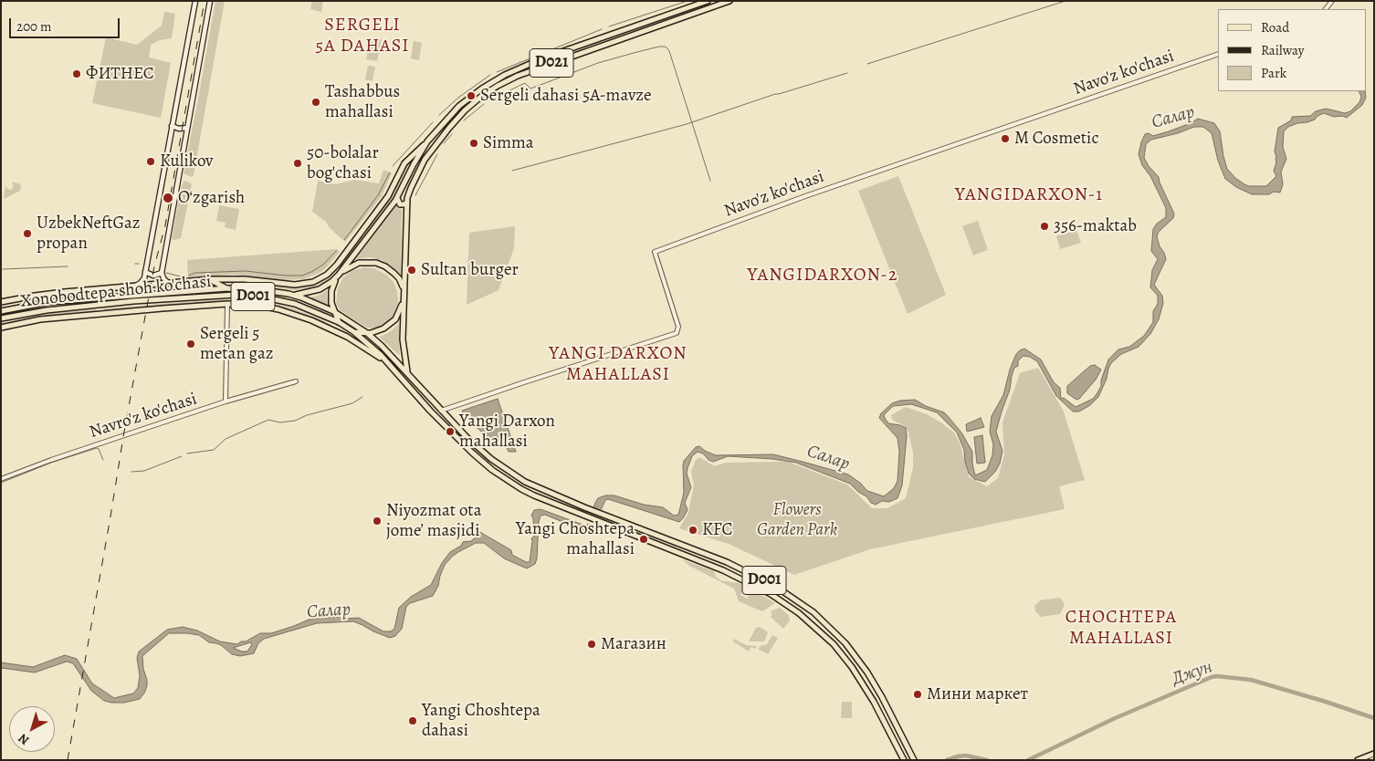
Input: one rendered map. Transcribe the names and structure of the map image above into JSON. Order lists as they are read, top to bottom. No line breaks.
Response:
{"streets":{"main road":["D021","Xonobodtepa shoh ko'chasi","D001"],"street":["Navo'z ko'chasi","Navro'z ko'chasi"]},"crossings":[["D021","Xonobodtepa shoh ko'chasi"],["D021","D001"],["Navo'z ko'chasi","D001"],["Xonobodtepa shoh ko'chasi","D001"]],"districts":["SERGELI 5A DAHASI","YANGIDARXON-1","YANGIDARXON-2","YANGI DARXON MAHALLASI","CHOCHTEPA MAHALLASI"],"water":["Салар","Джун"],"parks":["Flowers Garden Park"],"places":["ФИТНЕС","Sergeli dahasi 5A-mavze","Tashabbus mahallasi","M Cosmetic","Simma","Kulikov","50-bolalar bog'chasi","O‘zgarish","356-maktab","UzbekNeftGaz propan","Sultan burger","Sergeli 5 metan gaz","Yangi Darxon mahallasi","Niyozmat ota jome’ masjidi","KFC","Yangi Choshtepa mahallasi","Магазин","Мини маркет","Yangi Choshtepa dahasi"],"legend":["Road","Railway","Park"],"scale_bar":"200 m","north":"bottom left"}
